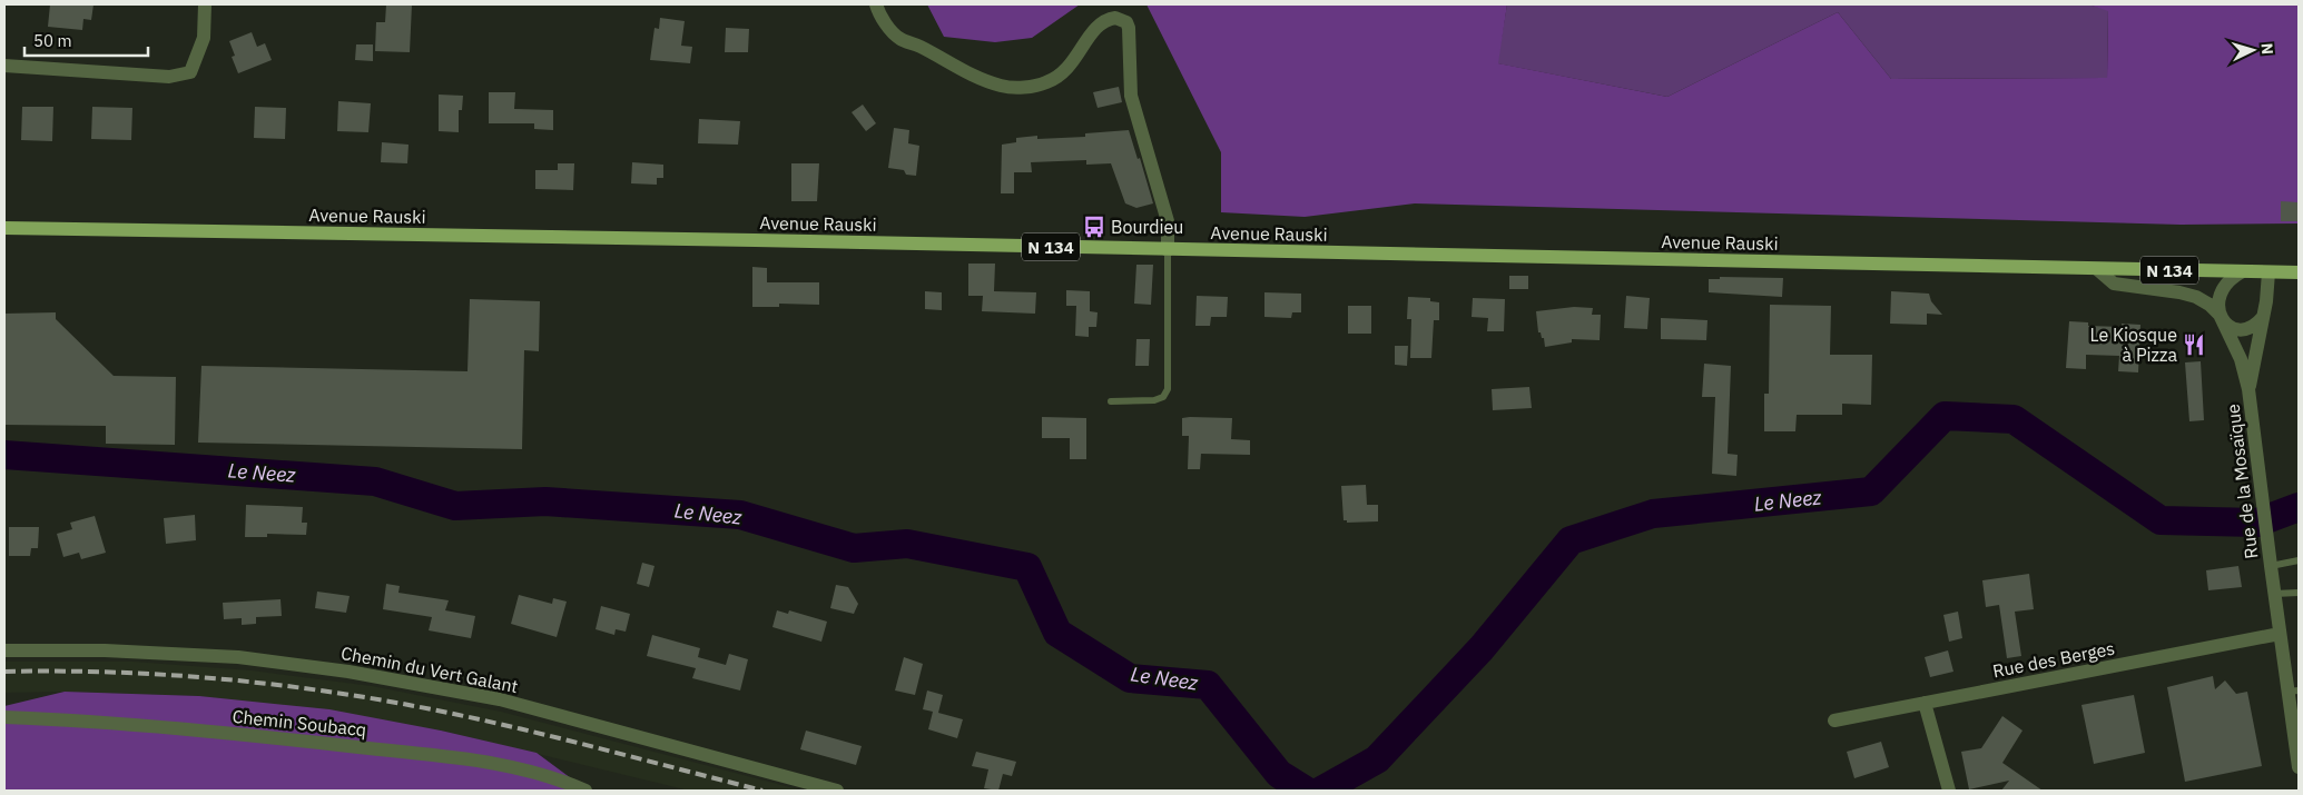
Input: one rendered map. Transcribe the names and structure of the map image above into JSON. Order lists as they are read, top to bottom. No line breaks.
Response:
{"streets":{"main road":["Avenue Rauski","N 134"],"street":["Rue de la Mosaïque","Rue des Berges","Chemin du Vert Galant","Chemin Soubacq"]},"crossings":[["Avenue Rauski","Rue de la Mosaïque"],["Rue de la Mosaïque","Rue des Berges"]],"water":["Le Neez"],"places":{"bus stop":["Bourdieu"],"restaurant":["Le Kiosque à Pizza"]},"scale_bar":"50 m","north":"right"}
